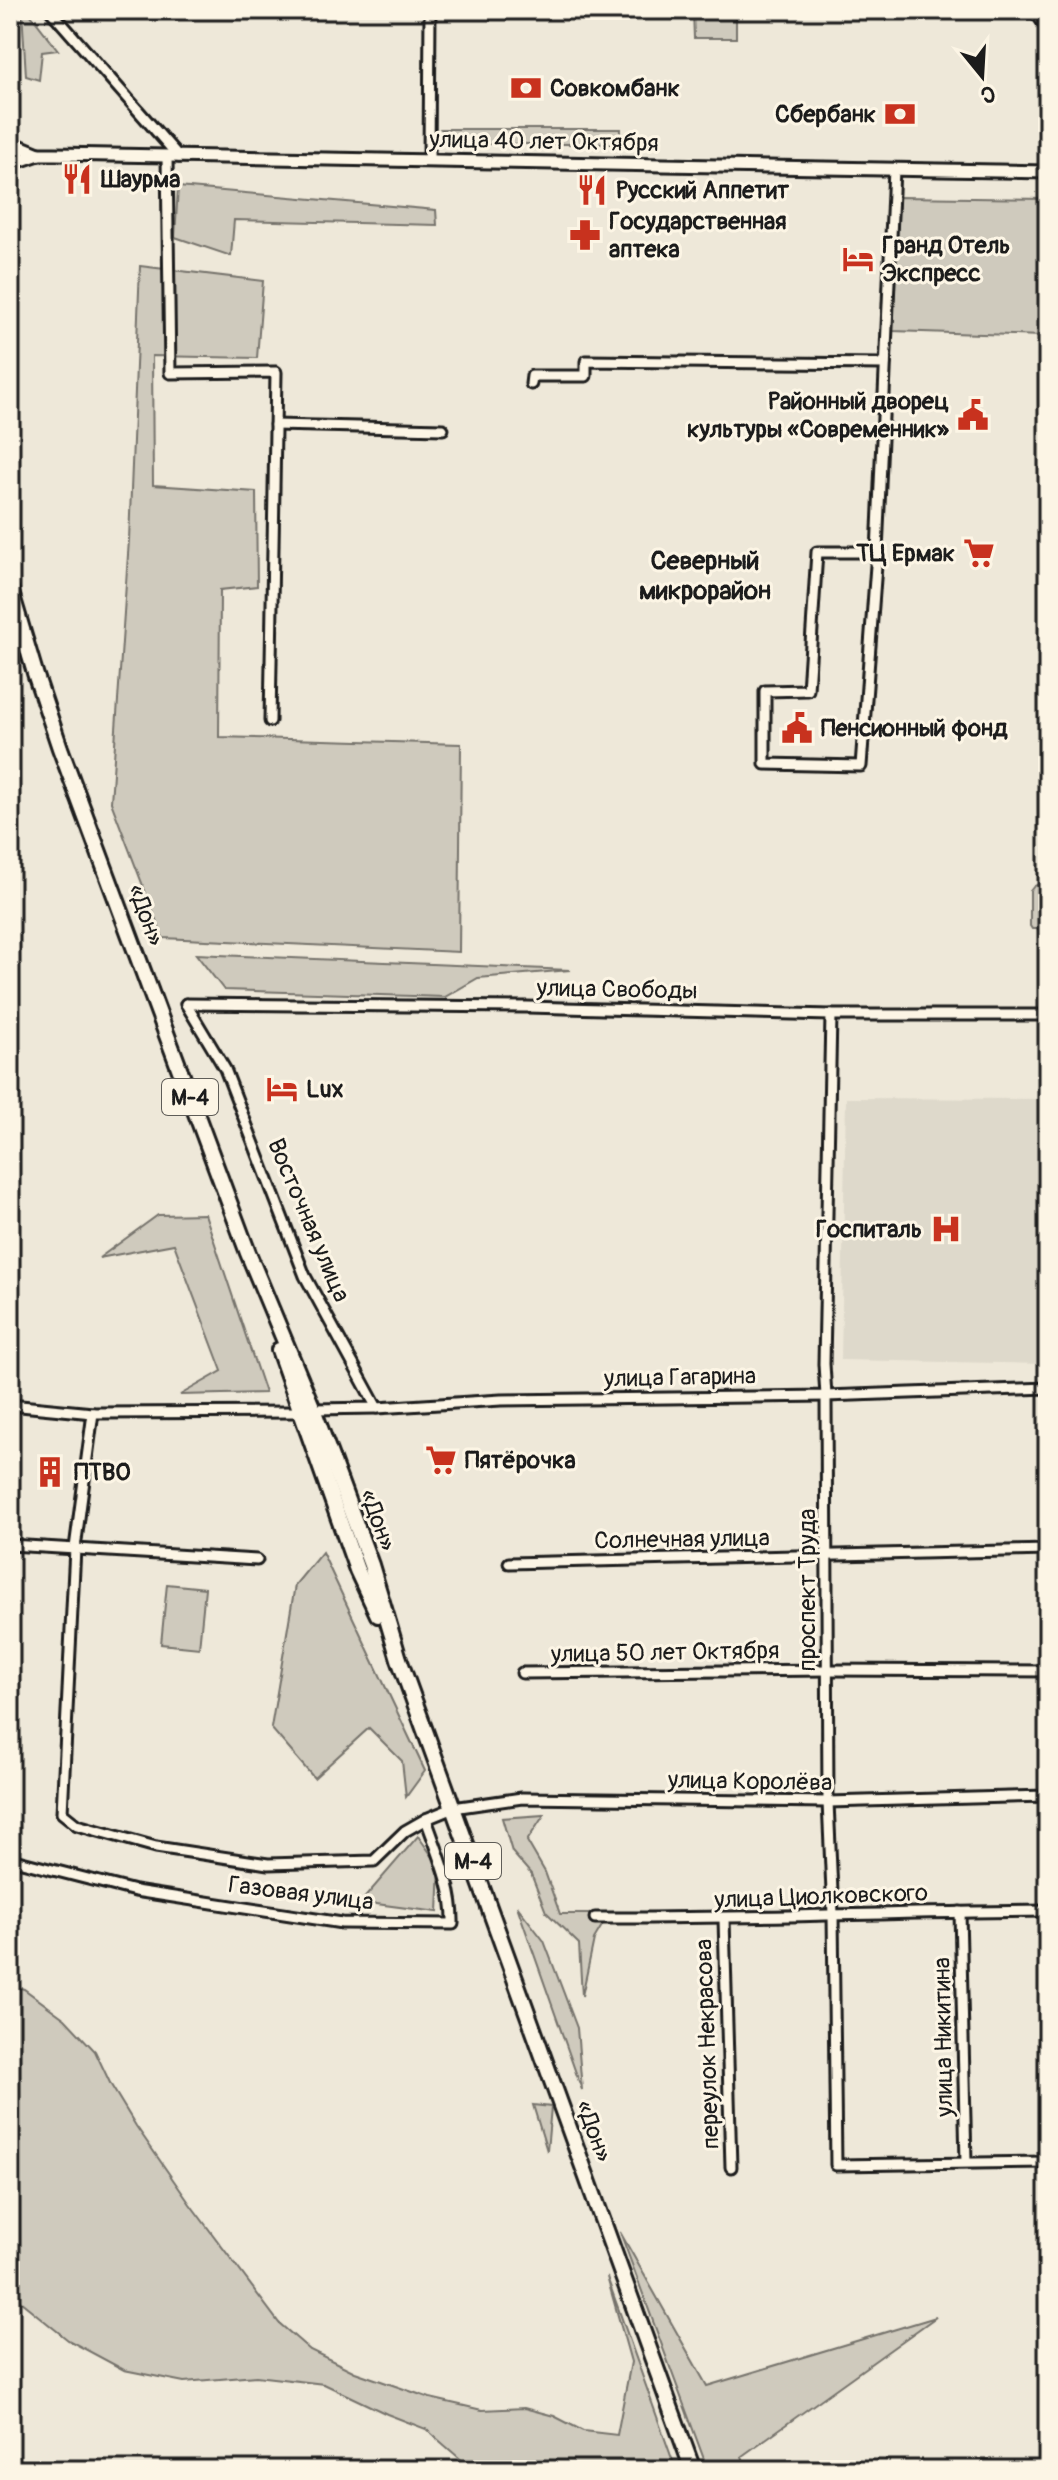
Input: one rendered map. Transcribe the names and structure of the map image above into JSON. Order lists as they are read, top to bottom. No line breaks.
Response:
{"streets":{"main road":["«Дон»","М-4"],"street":["улица 40 лет Октября","улица Свободы","Восточная улица","улица Гагарина","Солнечная улица","проспект Труда","улица 50 лет Октября","улица Королёва","Газовая улица","улица Циолковского","улица Никитина","переулок Некрасова"]},"crossings":[["«Дон»","улица Гагарина"],["«Дон»","улица Королёва"],["улица Свободы","Восточная улица"],["улица Свободы","проспект Труда"],["Восточная улица","улица Гагарина"],["улица Гагарина","проспект Труда"],["Солнечная улица","проспект Труда"],["проспект Труда","улица 50 лет Октября"],["проспект Труда","улица Королёва"],["проспект Труда","улица Циолковского"],["проспект Труда","улица Никитина"],["улица Циолковского","улица Никитина"],["улица Циолковского","переулок Некрасова"]],"districts":["Северный микрорайон"],"places":{"bank":["Совкомбанк","Сбербанк"],"restaurant":["Шаурма","Русский Аппетит"],"pharmacy":["Государственная аптека"],"hotel":["Гранд Отель Экспресс","Lux"],"public building":["Районный дворец культуры «Современник»","Пенсионный фонд"],"supermarket":["ТЦ Ермак","Пятёрочка"],"hospital":["Госпиталь"],"building":["ПТВО"]},"north":"bottom"}
